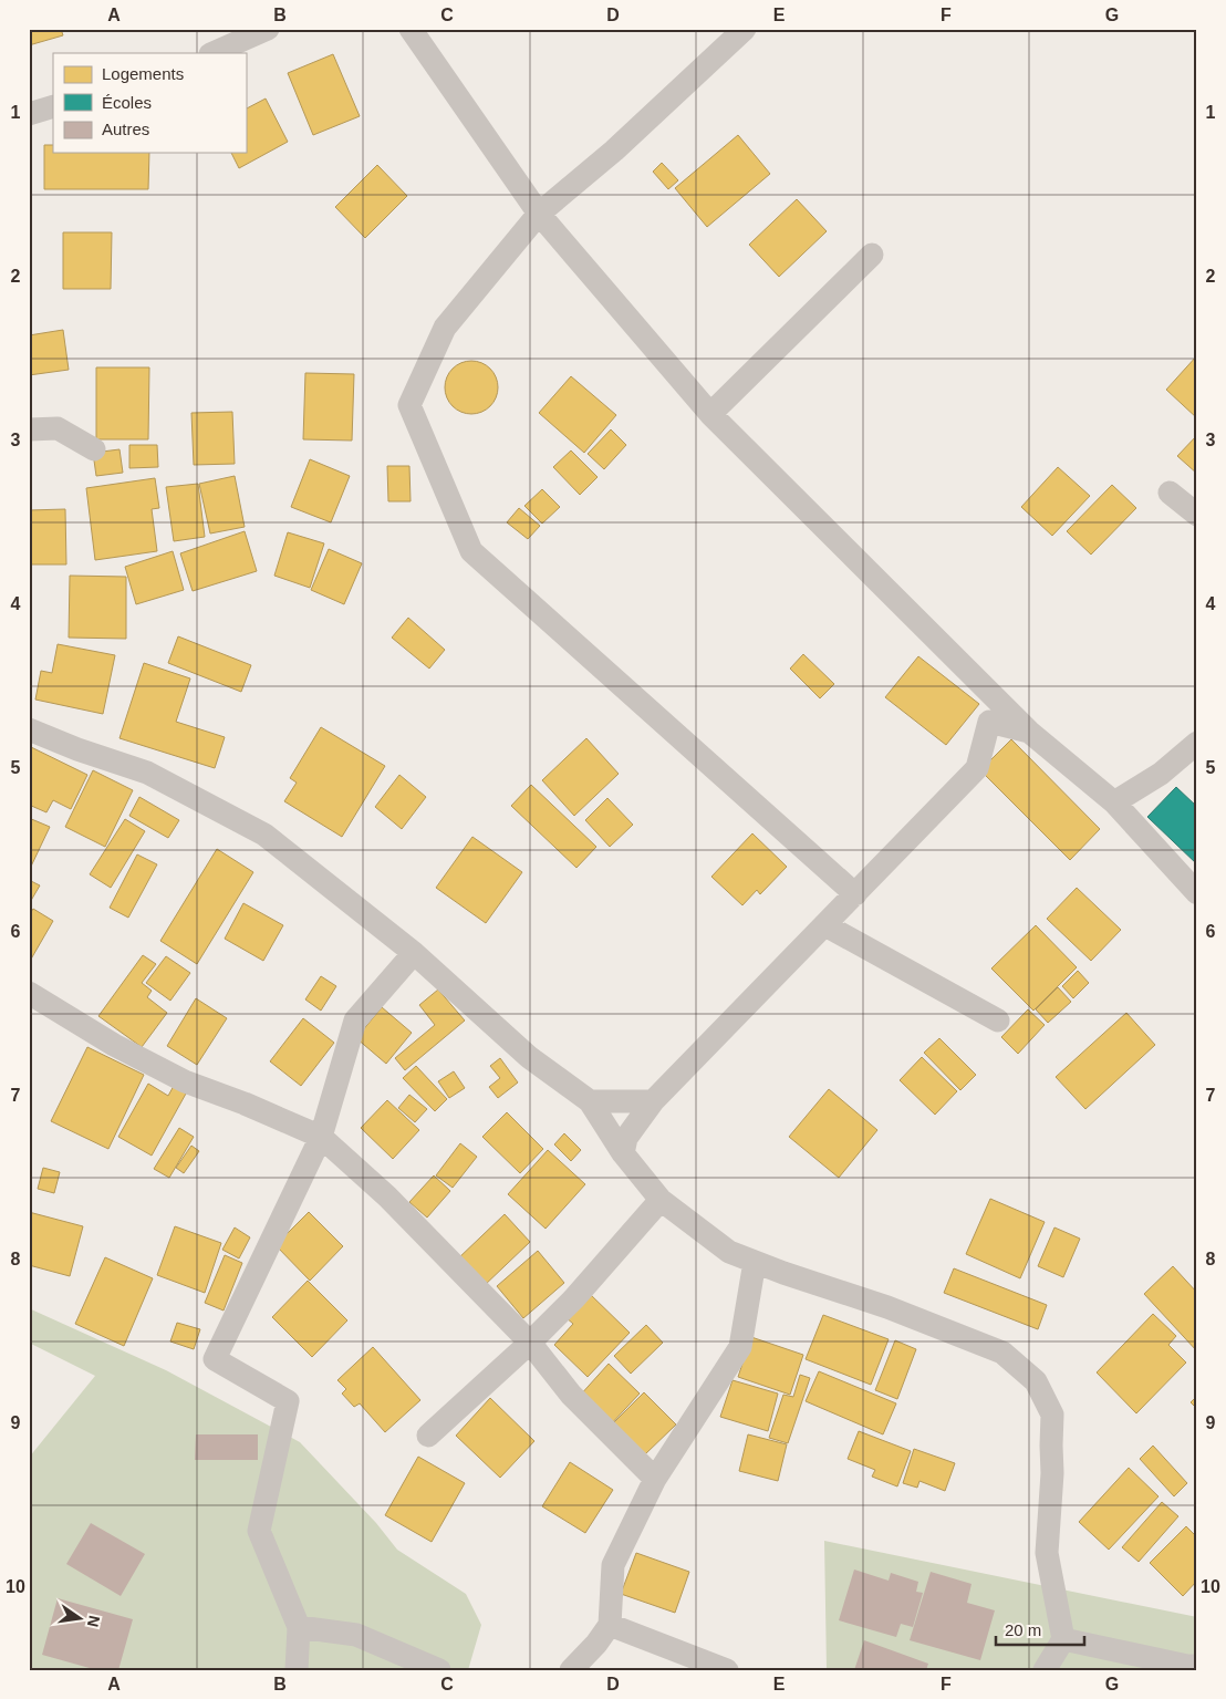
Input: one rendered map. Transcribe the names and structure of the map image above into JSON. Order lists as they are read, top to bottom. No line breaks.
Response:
{"legend":["Logements","Écoles","Autres"],"scale_bar":"20 m","north":"right","grid":{"columns":["A","B","C","D","E","F","G"],"rows":["1","2","3","4","5","6","7","8","9","10"]}}
